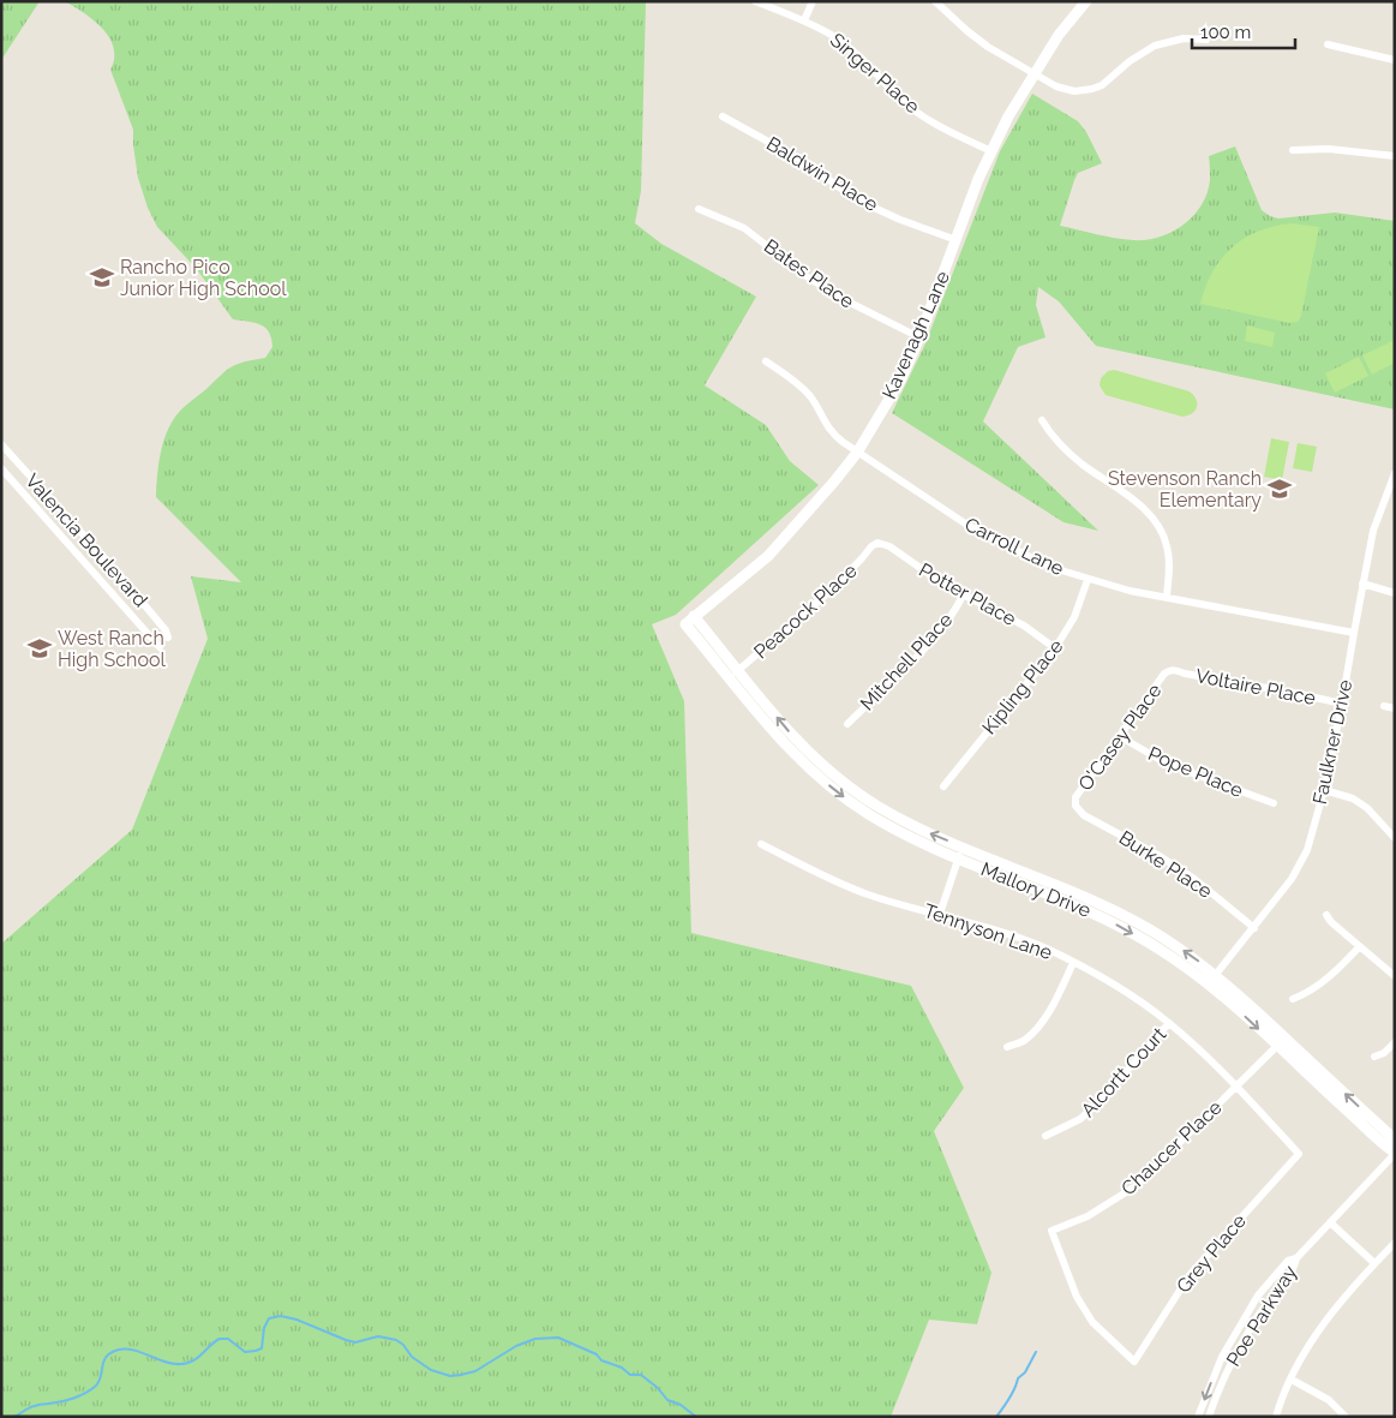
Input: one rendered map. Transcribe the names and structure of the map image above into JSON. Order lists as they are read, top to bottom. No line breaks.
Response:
{"streets":{"main road":["Kavenagh Lane","Mallory Drive"],"street":["Singer Place","Baldwin Place","Bates Place","Valencia Boulevard","Carroll Lane","Potter Place","Peacock Place","Mitchell Place","Kipling Place","Voltaire Place","O'Casey Place","Faulkner Drive","Pope Place","Burke Place","Tennyson Lane","Alcortt Court","Chaucer Place","Grey Place","Poe Parkway"]},"crossings":[["Singer Place","Kavenagh Lane"],["Baldwin Place","Kavenagh Lane"],["Bates Place","Kavenagh Lane"],["Kavenagh Lane","Carroll Lane"],["Kavenagh Lane","Mallory Drive"],["Carroll Lane","Kipling Place"],["Carroll Lane","Faulkner Drive"],["Potter Place","Peacock Place"],["Potter Place","Mitchell Place"],["Potter Place","Kipling Place"],["Peacock Place","Mallory Drive"],["Voltaire Place","O'Casey Place"],["Voltaire Place","Faulkner Drive"],["O'Casey Place","Pope Place"],["O'Casey Place","Burke Place"],["Faulkner Drive","Burke Place"],["Faulkner Drive","Mallory Drive"],["Mallory Drive","Chaucer Place"],["Tennyson Lane","Alcortt Court"],["Tennyson Lane","Chaucer Place"],["Tennyson Lane","Grey Place"],["Chaucer Place","Grey Place"]],"places":{"school or university":["Rancho Pico Junior High School","Stevenson Ranch Elementary","West Ranch High School"]},"scale_bar":"100 m"}
